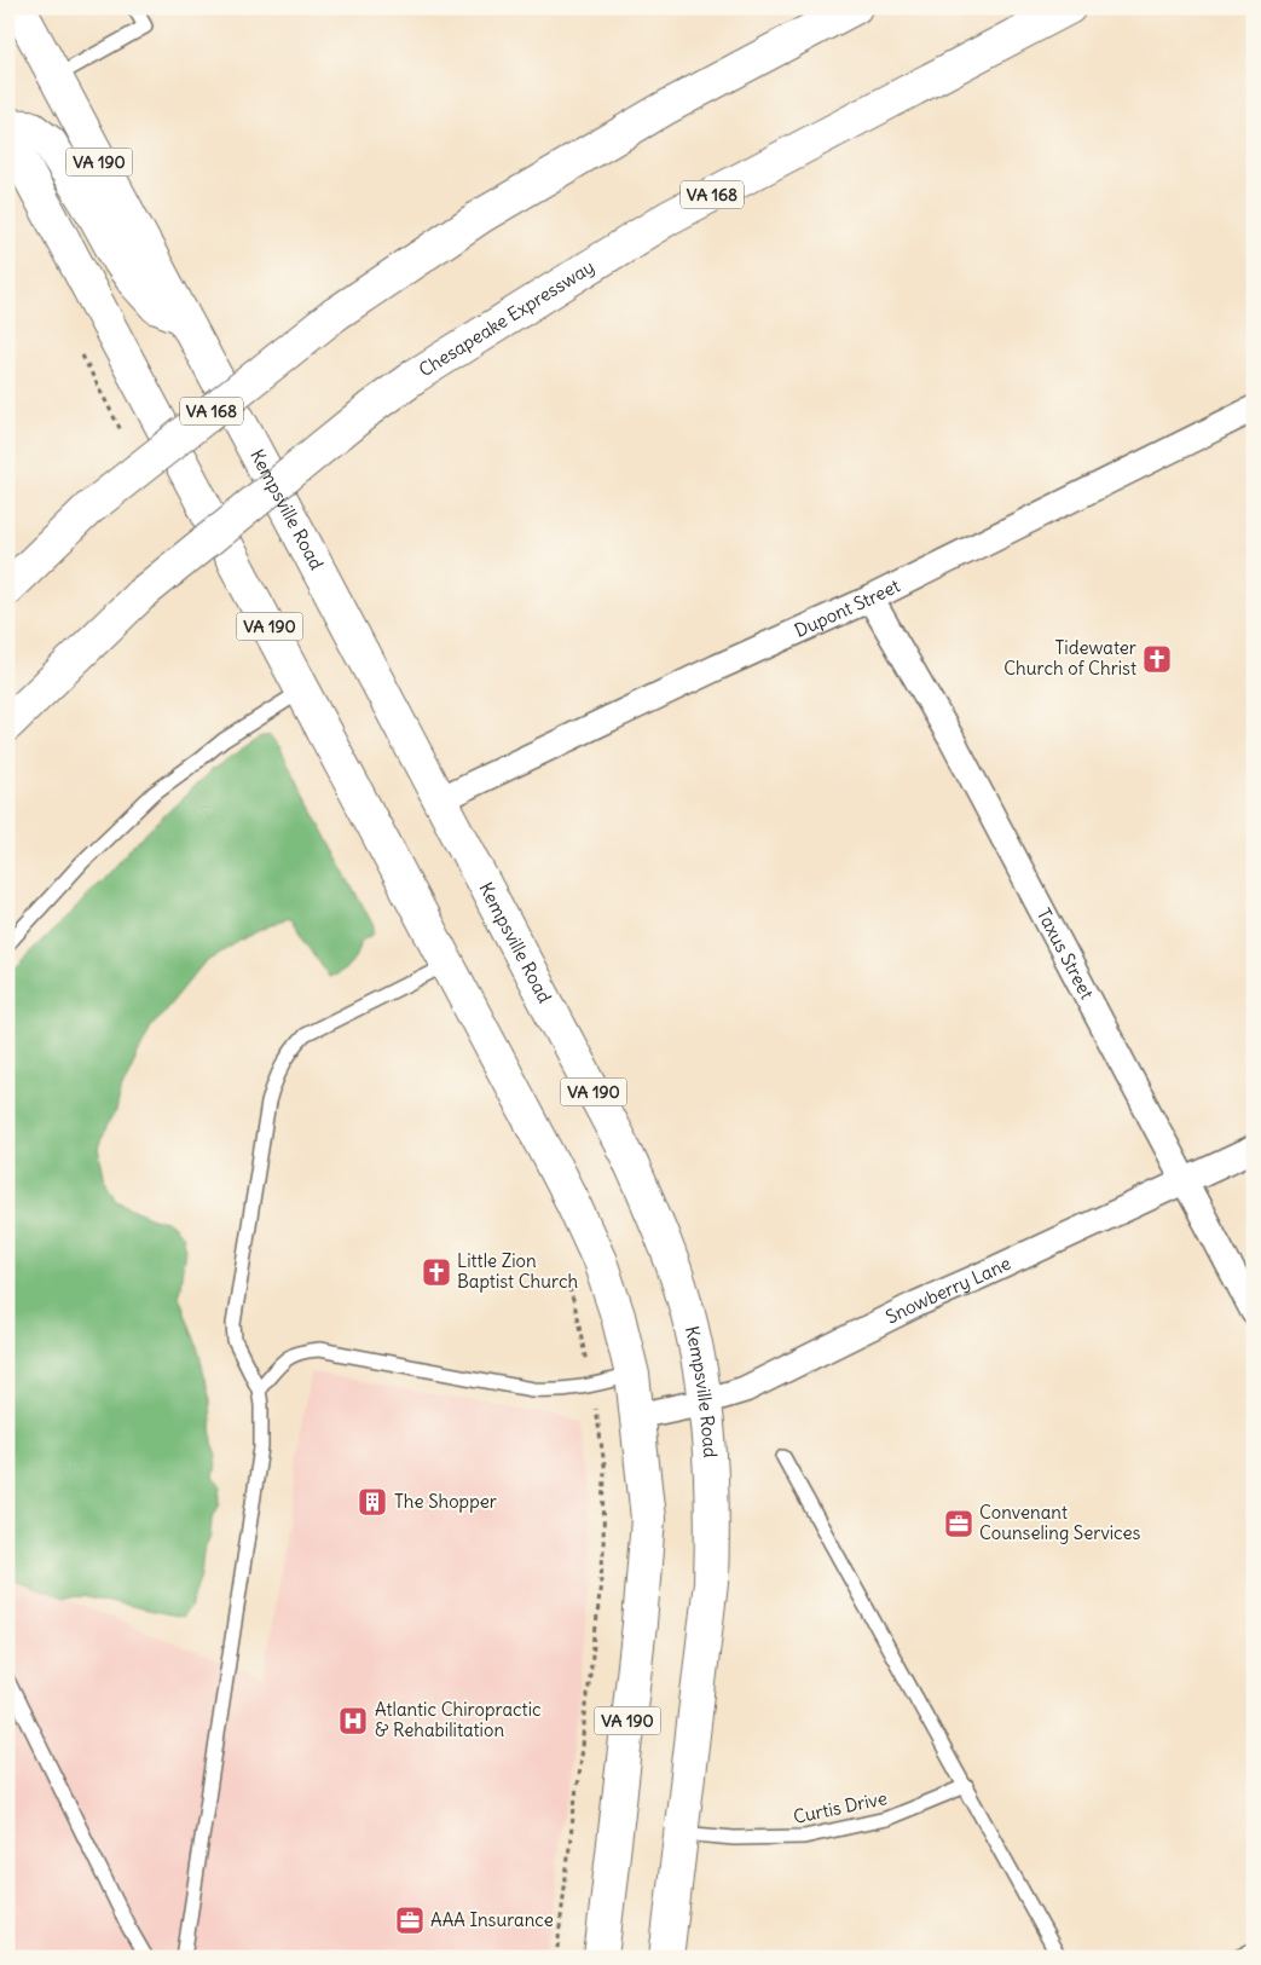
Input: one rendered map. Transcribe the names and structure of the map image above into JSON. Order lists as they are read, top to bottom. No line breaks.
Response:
{"streets":{"main road":["VA 190","VA 168","Chesapeake Expressway","Kempsville Road"],"street":["Dupont Street","Taxus Street","Snowberry Lane"],"lane":["Curtis Drive"]},"crossings":[["VA 190","Snowberry Lane"],["Kempsville Road","Dupont Street"],["Kempsville Road","Snowberry Lane"],["Kempsville Road","Curtis Drive"],["Dupont Street","Taxus Street"],["Taxus Street","Snowberry Lane"]],"places":{"church":["Tidewater Church of Christ","Little Zion Baptist Church"],"building":["The Shopper"],"office":["Convenant Counseling Services","AAA Insurance"],"hospital":["Atlantic Chiropractic & Rehabilitation"]}}
